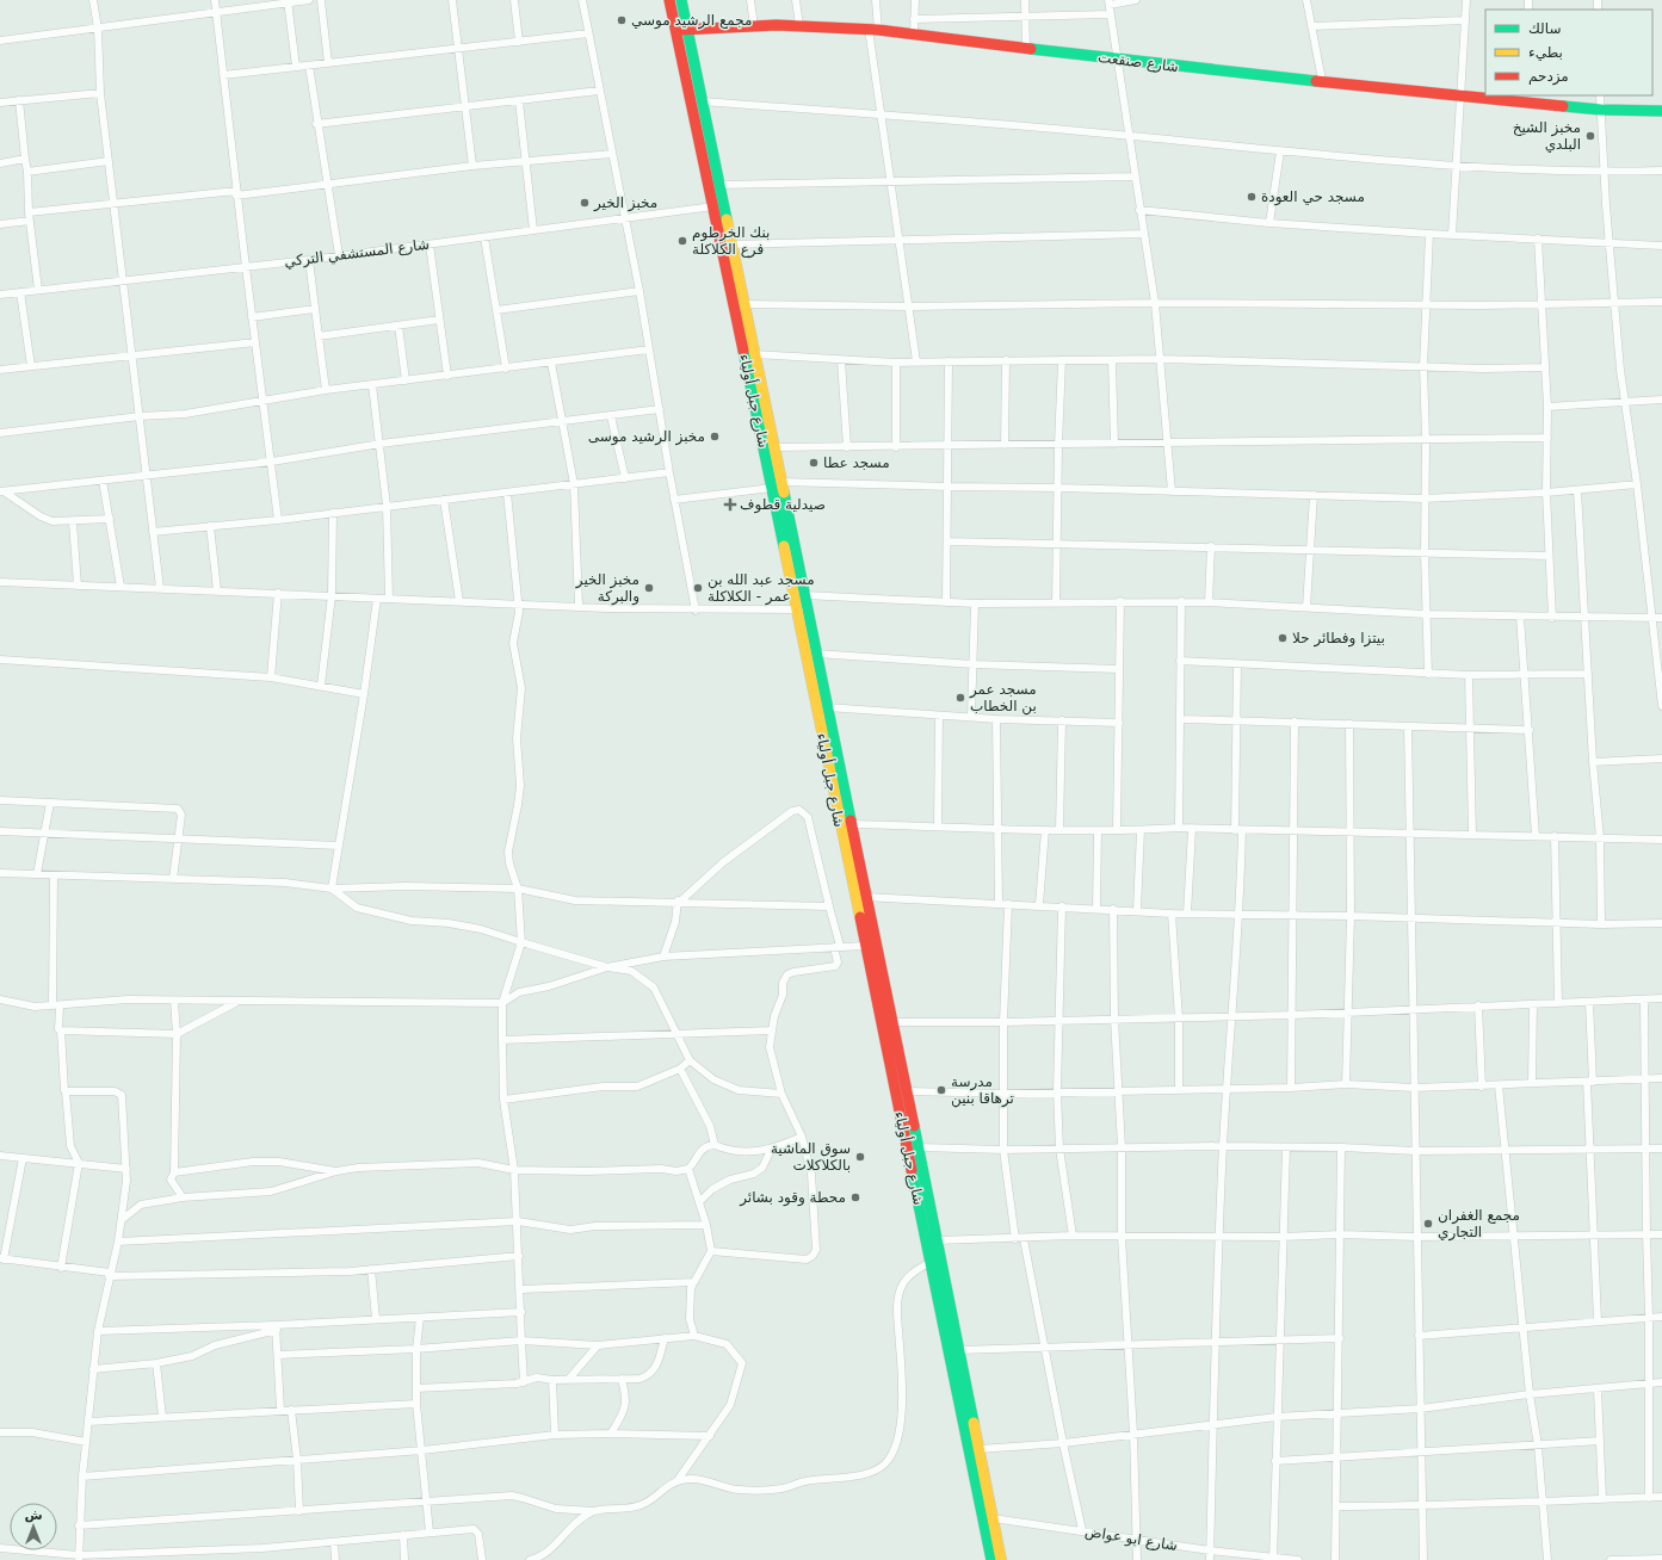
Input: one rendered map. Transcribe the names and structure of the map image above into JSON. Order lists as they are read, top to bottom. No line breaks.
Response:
{"streets":{"main road":["شارع صنقعت","شارع جبل أولياء"],"street":["شارع المستشفي التركي","شارع ابو عواض"]},"crossings":[["شارع صنقعت","شارع جبل أولياء"],["شارع المستشفي التركي","شارع جبل أولياء"],["شارع جبل أولياء","شارع ابو عواض"]],"places":{"other":["مجمع الرشيد موسي","مخبز الشيخ البلدي","مسجد حي العودة","مخبز الخير","بنك الخرطوم فرع الكلاكلة","مخبز الرشيد موسى","مسجد عطا","مخبز الخير والبركة","مسجد عبد الله بن عمر - الكلاكلة","بيتزا وفطائر حلا","مسجد عمر بن الخطاب","مدرسة ترهاقا بنين","سوق الماشية بالكلاكلات","محطة وقود بشائر","مجمع الغفران التجاري"],"health":["صيدلية قطوف"]},"legend":["سالك","بطيء","مزدحم"],"north":"top"}
